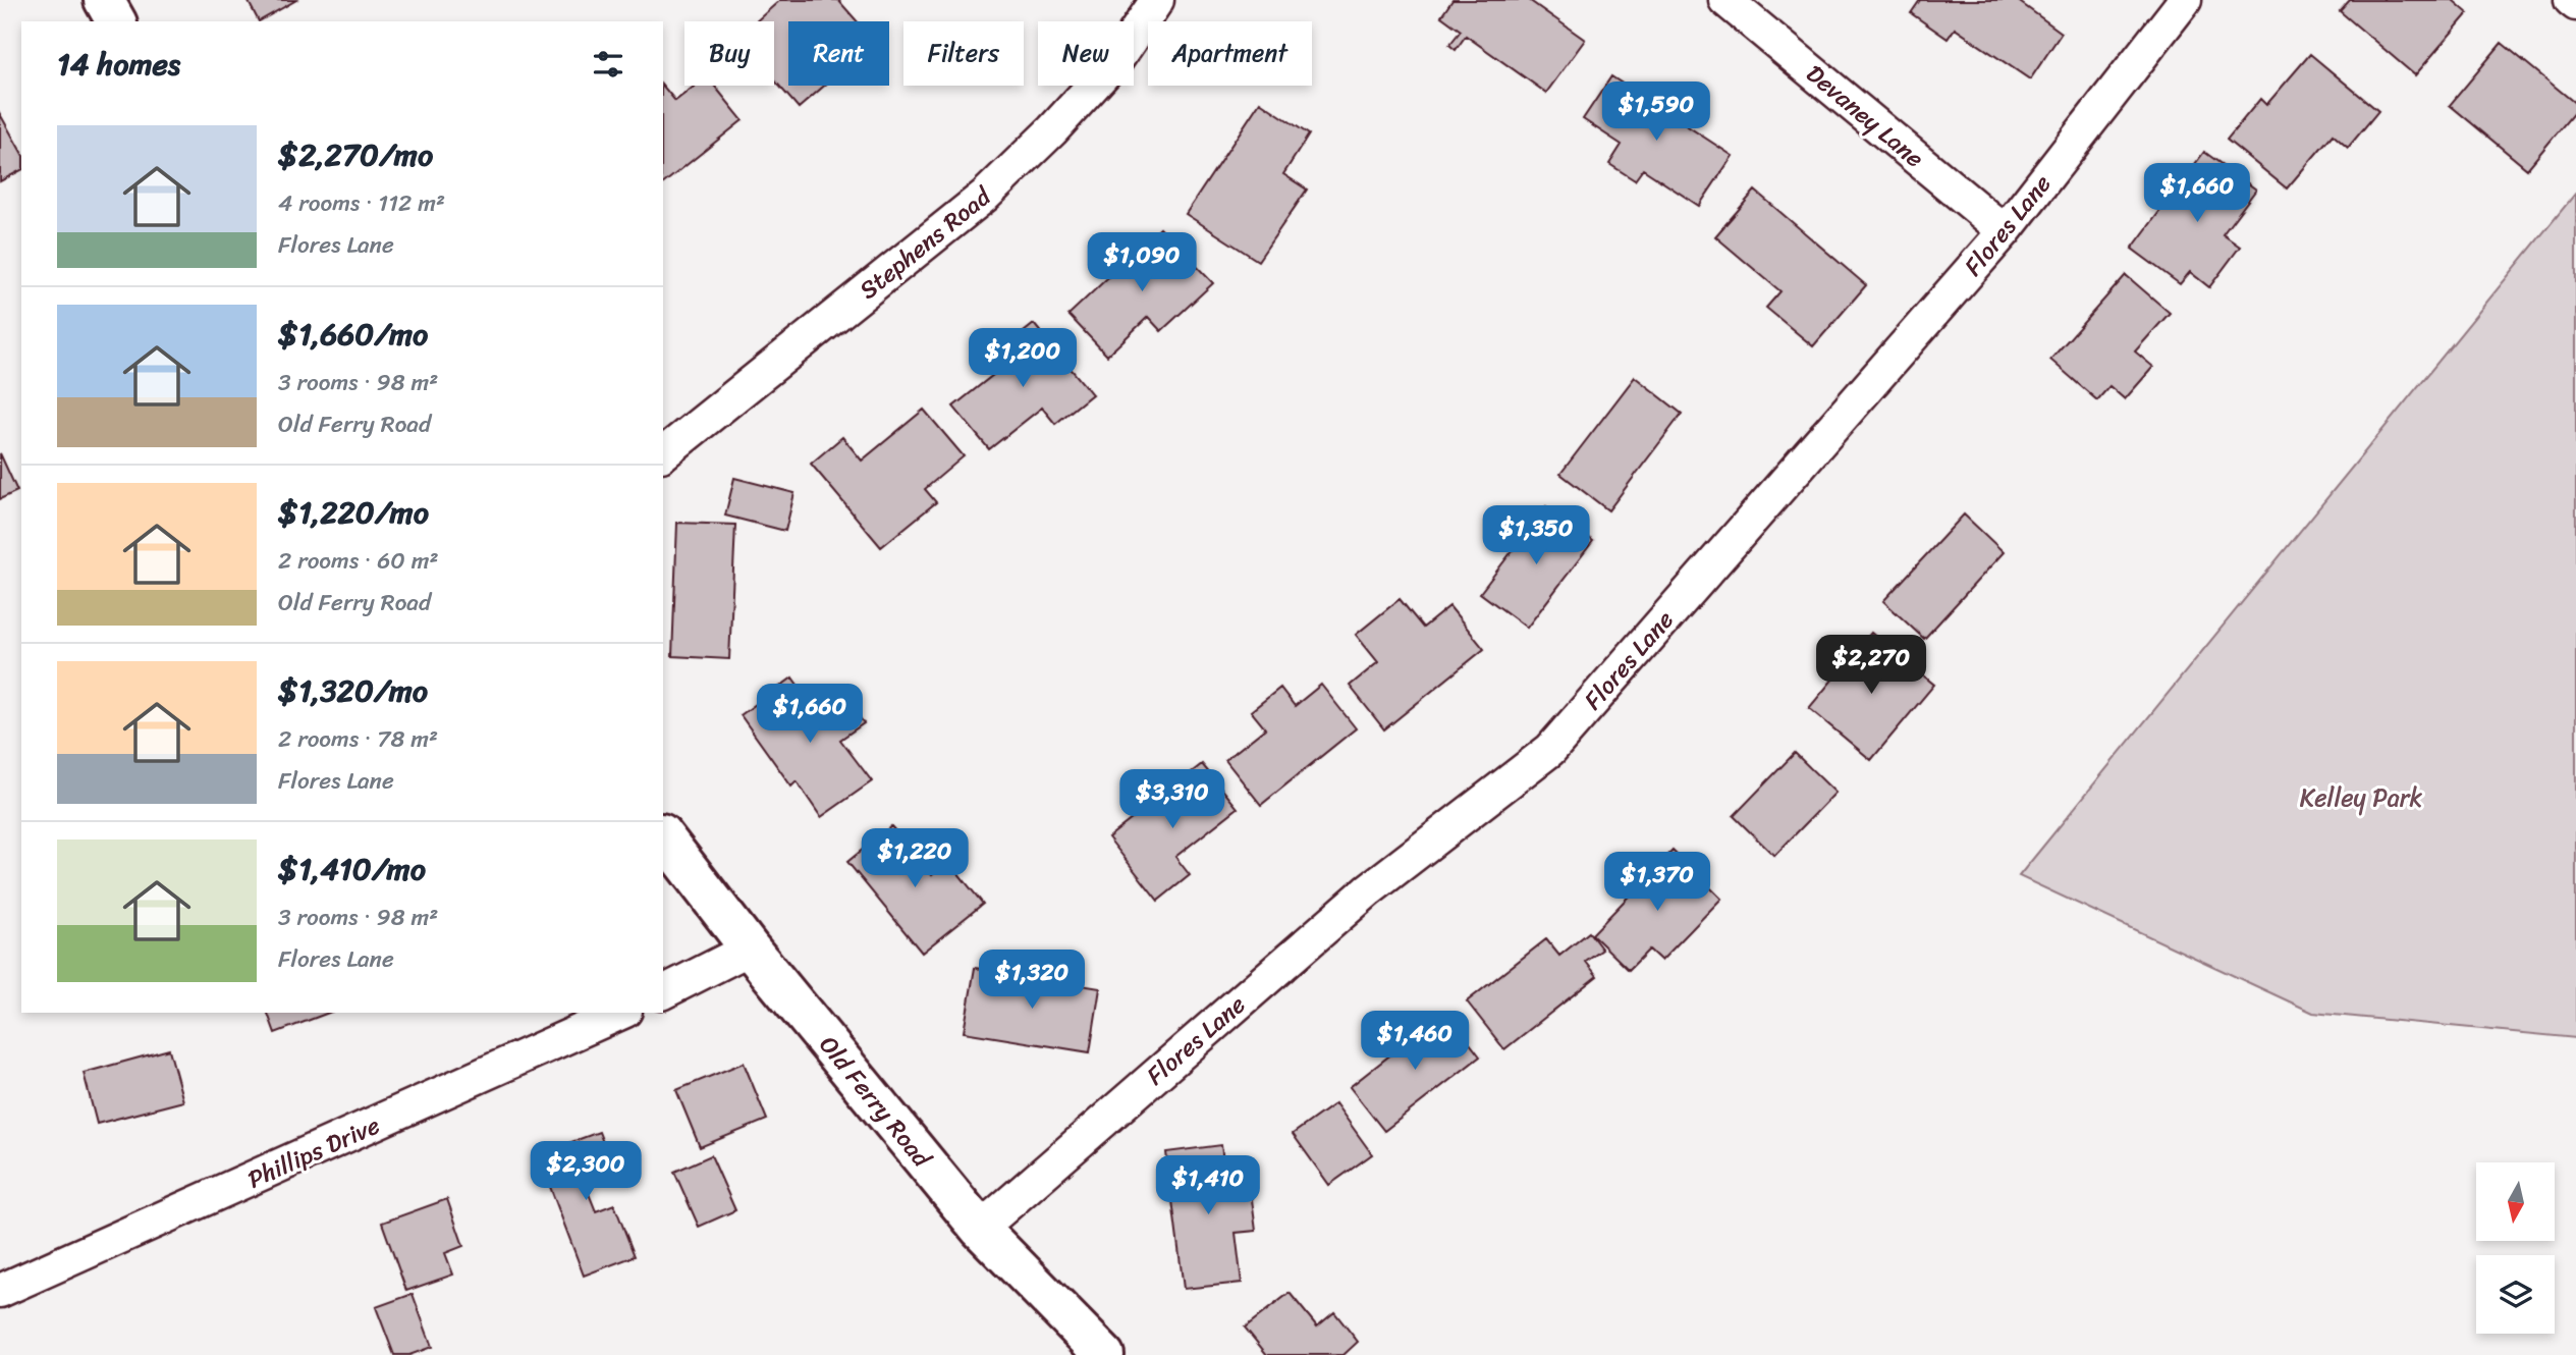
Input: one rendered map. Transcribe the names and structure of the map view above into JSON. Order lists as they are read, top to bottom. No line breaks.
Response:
{"streets":{"street":["Devaney Lane","Flores Lane","Stephens Road","Old Ferry Road","Phillips Drive"]},"crossings":[["Devaney Lane","Flores Lane"],["Flores Lane","Old Ferry Road"]],"parks":["Kelley Park"],"north":"bottom","page":{"chip":["Buy","Rent","Filters","New","Apartment"],"heading":"14 homes","price":["$1,590","$1,660","$1,090","$1,200","$1,350","$2,270","$1,660","$3,310","$1,220","$1,370","$1,320","$1,460","$2,300","$1,410"],"list":[{"name":"$2,270/mo","note":"4 rooms · 112 m² · Flores Lane"},{"name":"$1,660/mo","note":"3 rooms · 98 m² · Old Ferry Road"},{"name":"$1,220/mo","note":"2 rooms · 60 m² · Old Ferry Road"},{"name":"$1,320/mo","note":"2 rooms · 78 m² · Flores Lane"},{"name":"$1,410/mo","note":"3 rooms · 98 m² · Flores Lane"}]}}
